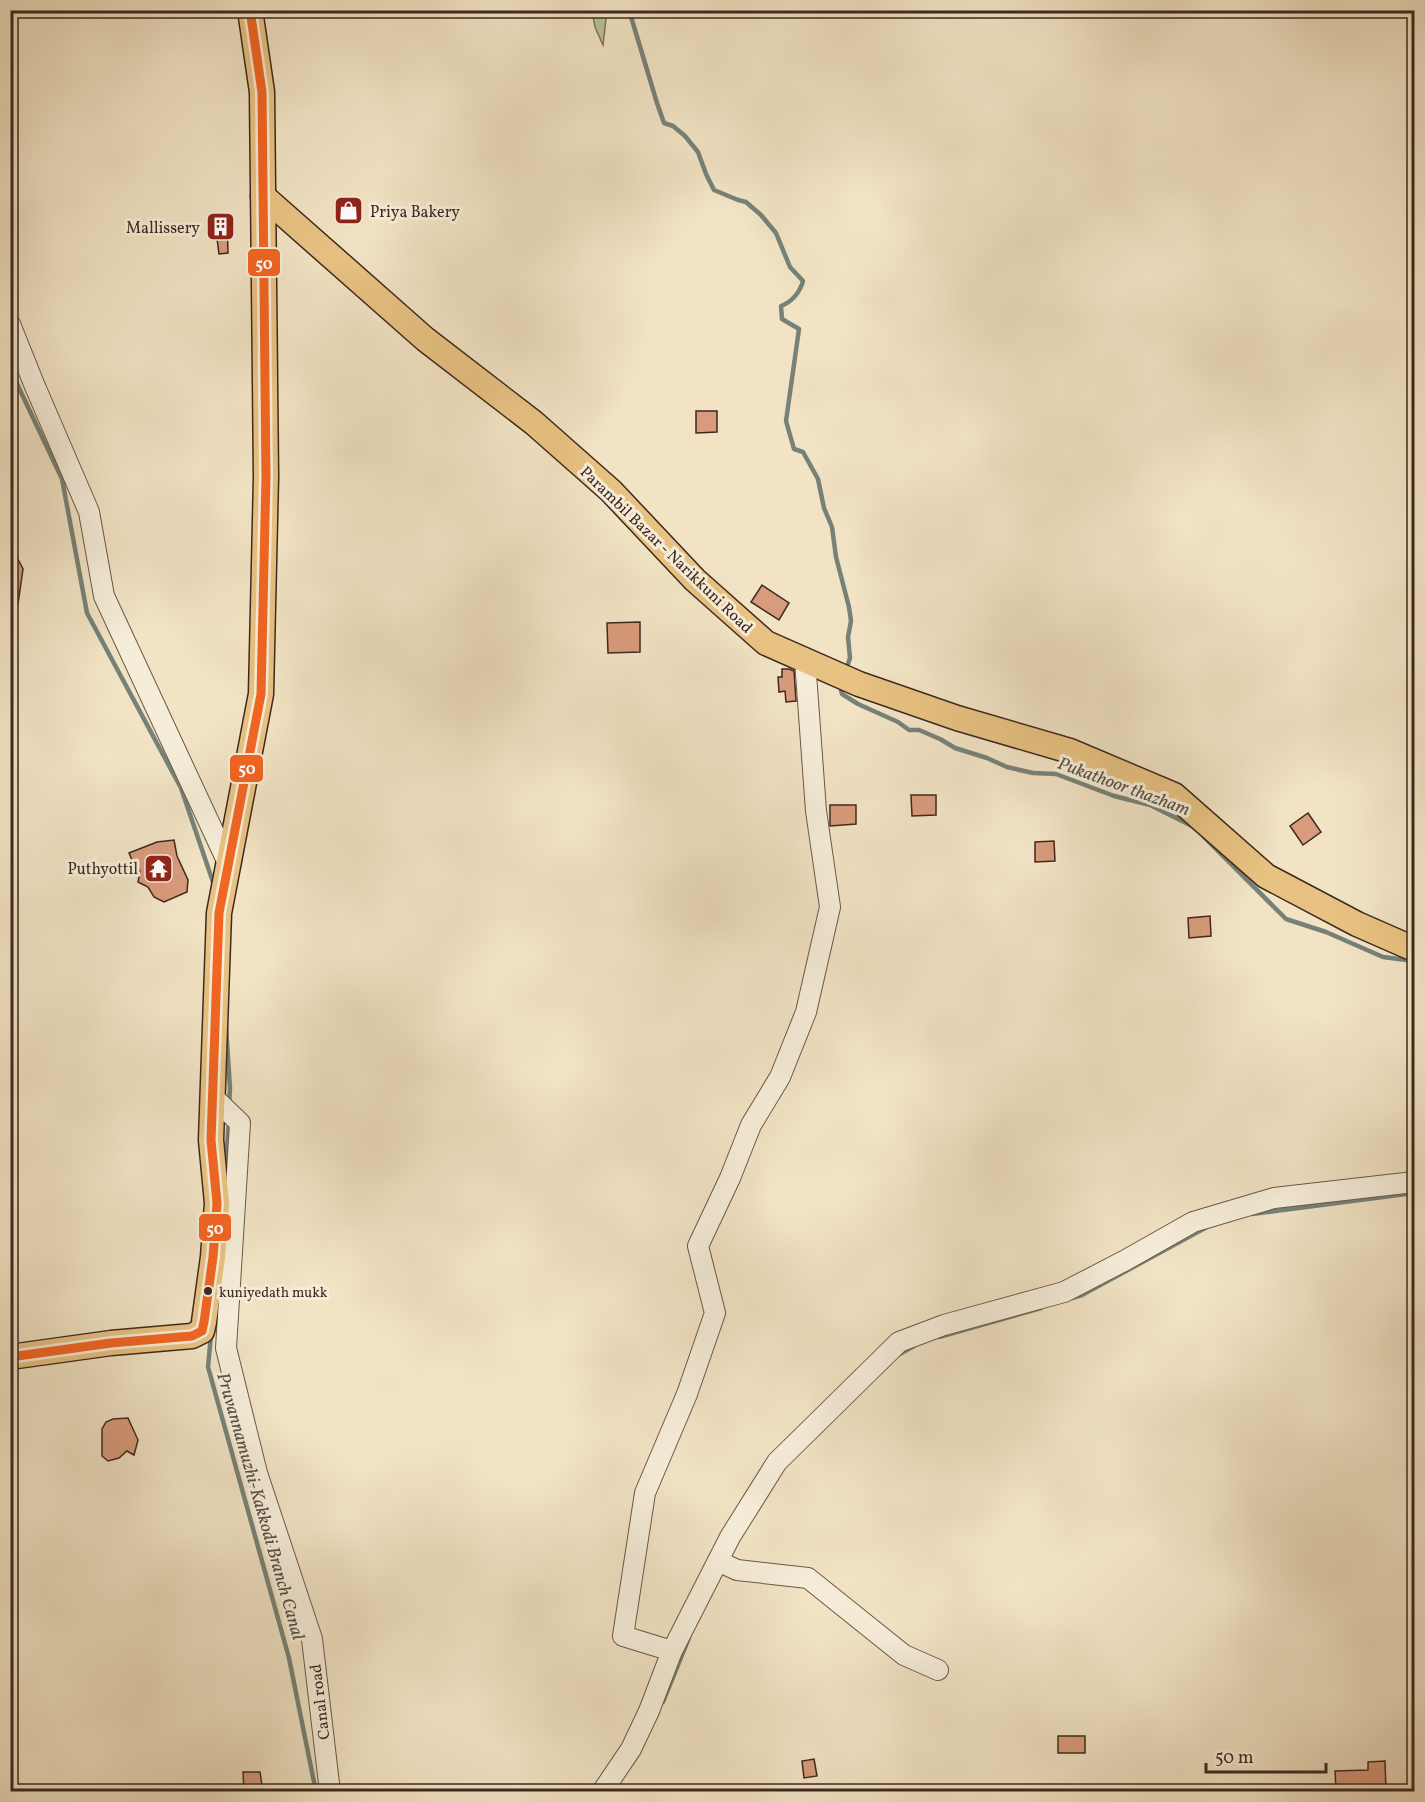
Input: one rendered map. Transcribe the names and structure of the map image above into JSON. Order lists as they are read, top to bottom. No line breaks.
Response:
{"streets":{"main road":["Parambil Bazar - Narikkuni Road"],"street":["Canal road"]},"water":["Pukathoor thazham","Pruvannamuzhi-Kakkodi Branch Canal"],"places":{"shop":["Priya Bakery"],"building":["Mallissery"],"temple":["Puthyottil"],"other":["kuniyedath mukk"]},"lines":["transit line 50"],"scale_bar":"50 m"}
